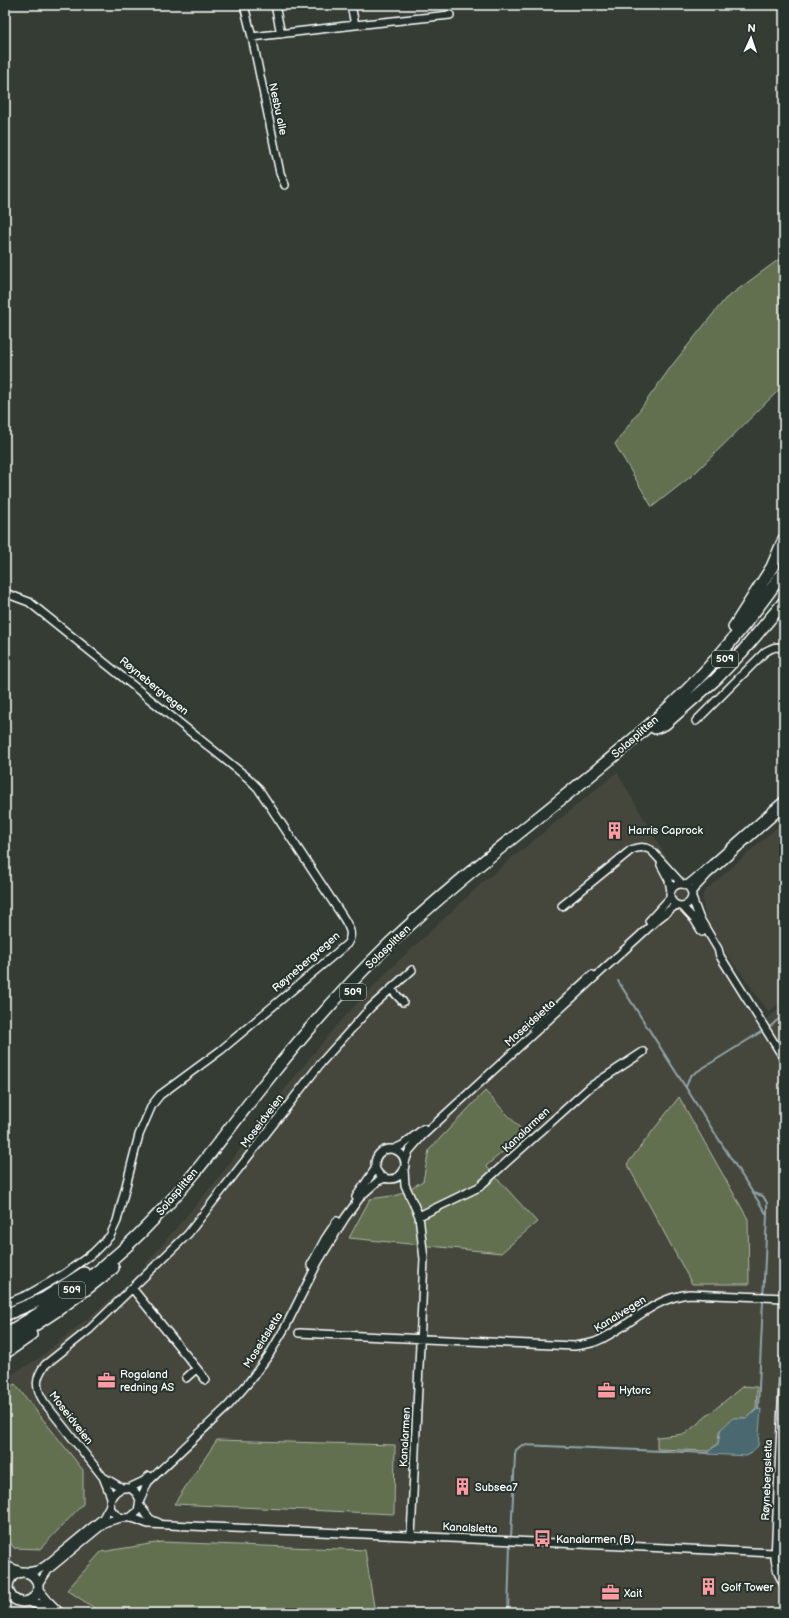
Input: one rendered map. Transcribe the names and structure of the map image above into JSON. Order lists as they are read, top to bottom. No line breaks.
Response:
{"streets":{"highway":["509","Solasplitten"],"street":["Nesbu alle","Røynebergvegen","Moseidsletta","Moseidveien","Kanalarmen","Kanalvegen","Røynebergsletta","Kanalsletta"]},"crossings":[["509","Solasplitten"],["Moseidsletta","Kanalarmen"],["Moseidsletta","Kanalsletta"],["Kanalarmen","Kanalvegen"],["Kanalarmen","Kanalsletta"],["Røynebergsletta","Kanalsletta"]],"places":{"building":["Harris Caprock","Subsea7","Golf Tower"],"office":["Rogaland redning AS","Hytorc","Xait"],"bus stop":["Kanalarmen (B)"]},"north":"top"}
